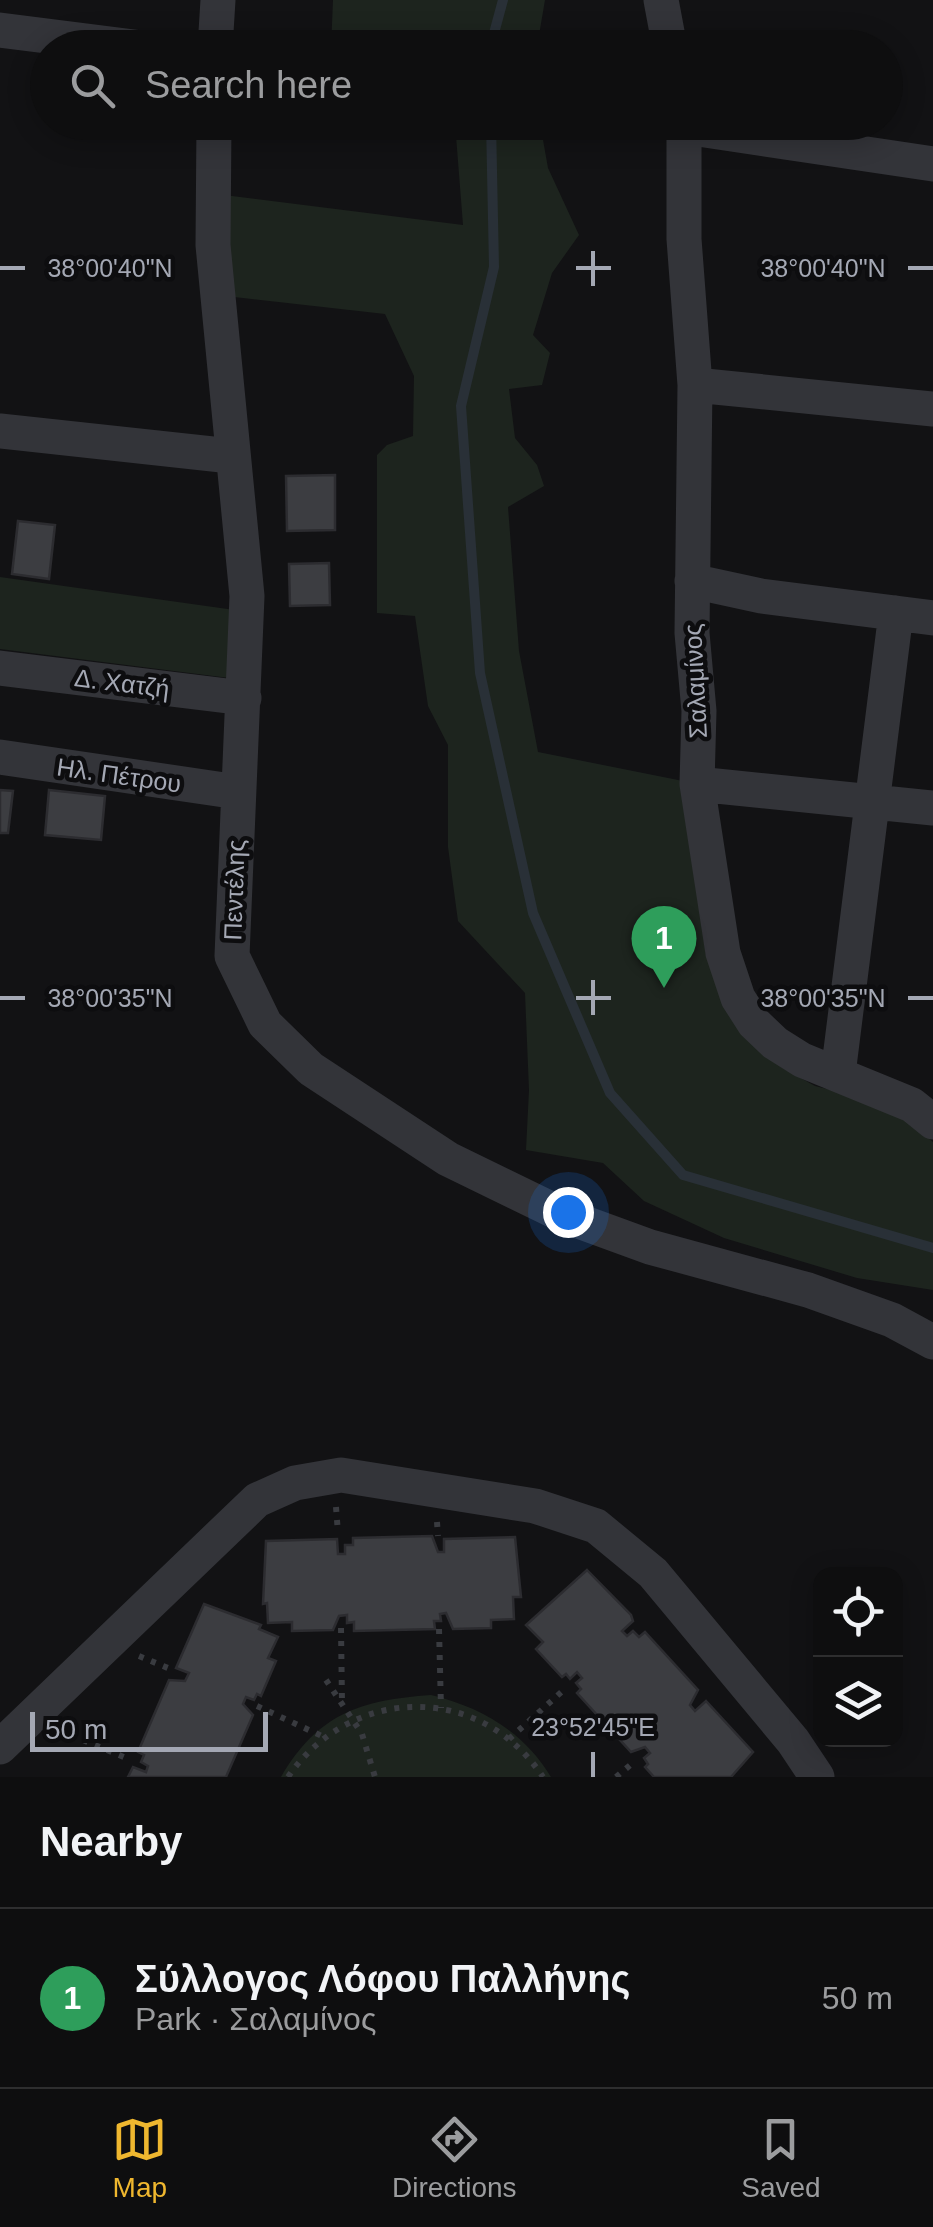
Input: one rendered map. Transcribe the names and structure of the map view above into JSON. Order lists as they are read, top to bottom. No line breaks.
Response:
{"streets":{"street":["Σαλαμίνος","Δ. Χατζή","Ηλ. Πέτρου","Πεντέλης"]},"crossings":[["Δ. Χατζή","Πεντέλης"],["Ηλ. Πέτρου","Πεντέλης"]],"scale_bar":"50 m","page":{"search":"Search here","pins":"1","scale":"50 m","heading":"Nearby","list":[{"mark":"1","name":"Σύλλογος Λόφου Παλλήνης","note":"Park · Σαλαμίνος","value":"50 m"}],"nav":["Map","Directions","Saved"]},"coordinates":["38°00'40\"N","38°00'35\"N","23°52'45\"E"]}
